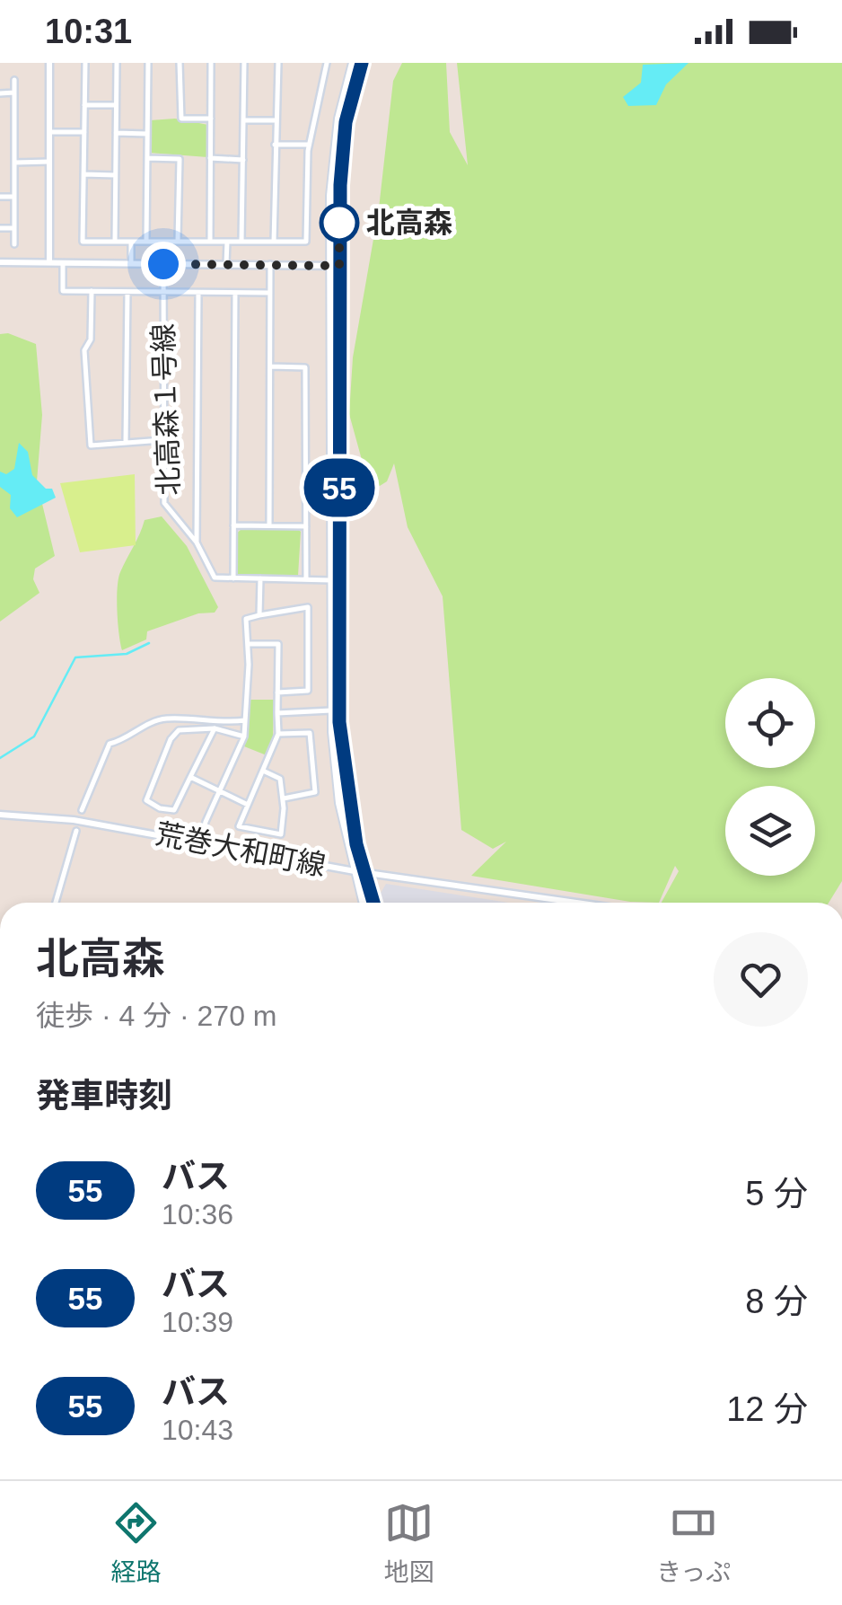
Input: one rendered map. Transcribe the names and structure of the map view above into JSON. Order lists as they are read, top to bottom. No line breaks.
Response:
{"streets":{"street":["北高森１号線","荒巻大和町線"]},"places":["北高森"],"lines":["bus line 55"],"page":{"status":"10:31","on_map":"55","heading":[["北高森","徒歩 · 4 分 · 270 m"],"発車時刻"],"list":[{"mark":"55","name":"バス","note":"10:36","value":"5 分"},{"mark":"55","name":"バス","note":"10:39","value":"8 分"},{"mark":"55","name":"バス","note":"10:43","value":"12 分"}],"tabs":["経路","地図","きっぷ"]}}
